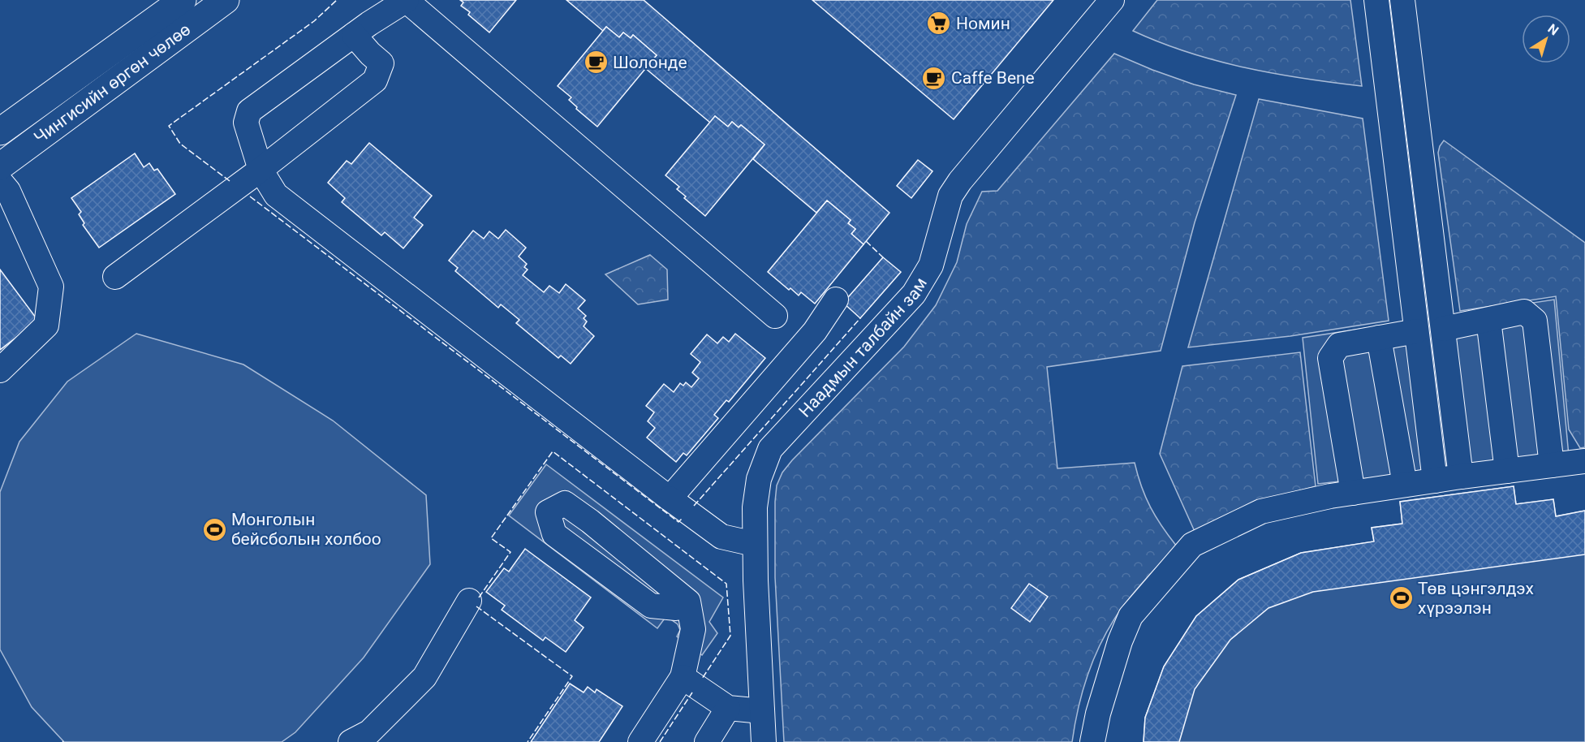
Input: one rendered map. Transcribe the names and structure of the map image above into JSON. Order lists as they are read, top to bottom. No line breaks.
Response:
{"streets":{"highway":["Чингисийн өргөн чөлөө"],"street":["Наадмын талбайн зам"]},"places":{"supermarket":["Номин"],"cafe":["Шолонде","Caffe Bene"],"sports":["Монголын бейсболын холбоо","Төв цэнгэлдэх хүрээлэн"]},"north":"top right"}
